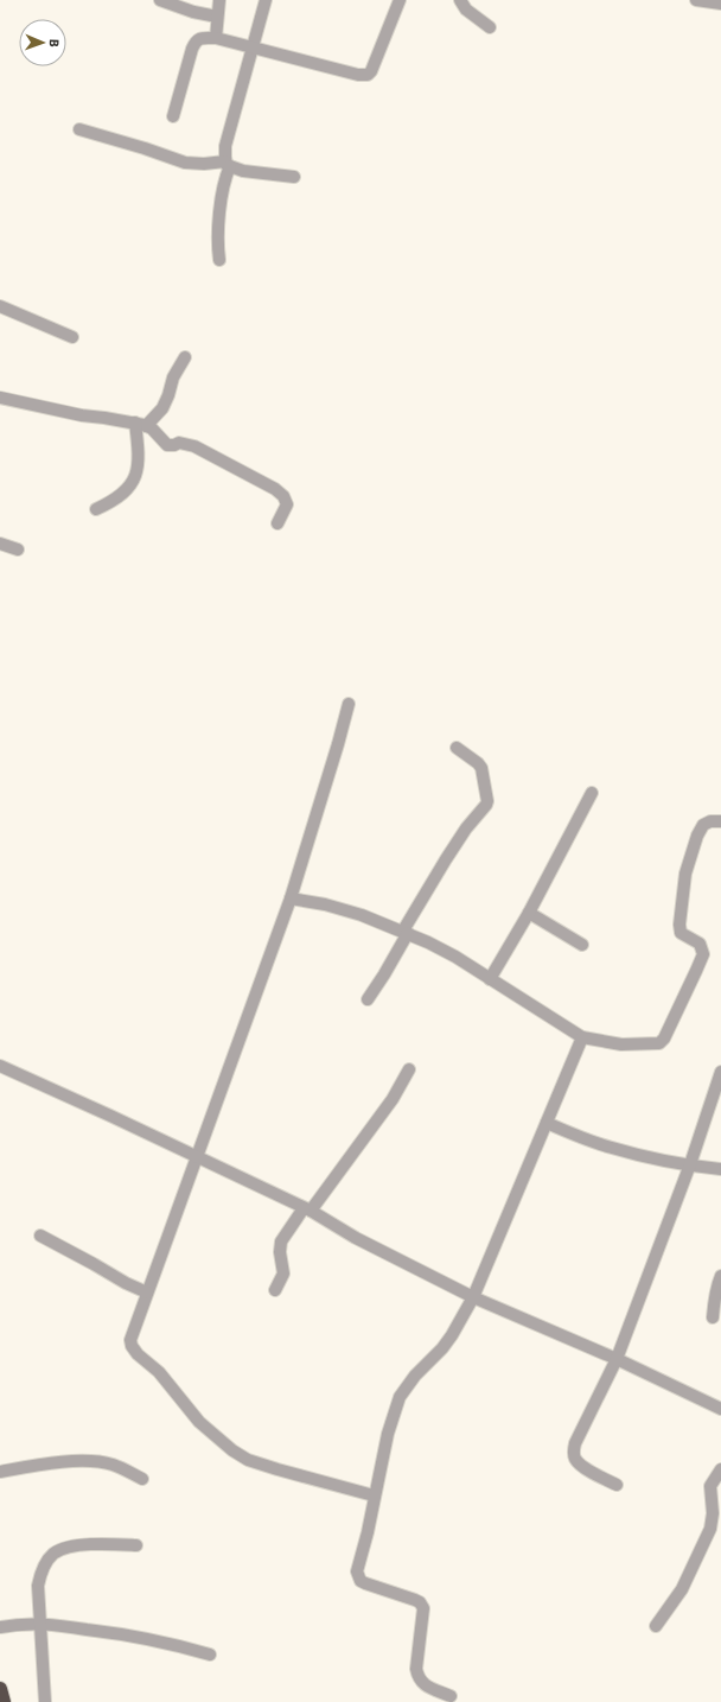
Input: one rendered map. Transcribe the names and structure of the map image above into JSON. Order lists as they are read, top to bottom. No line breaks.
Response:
{"north":"right"}
